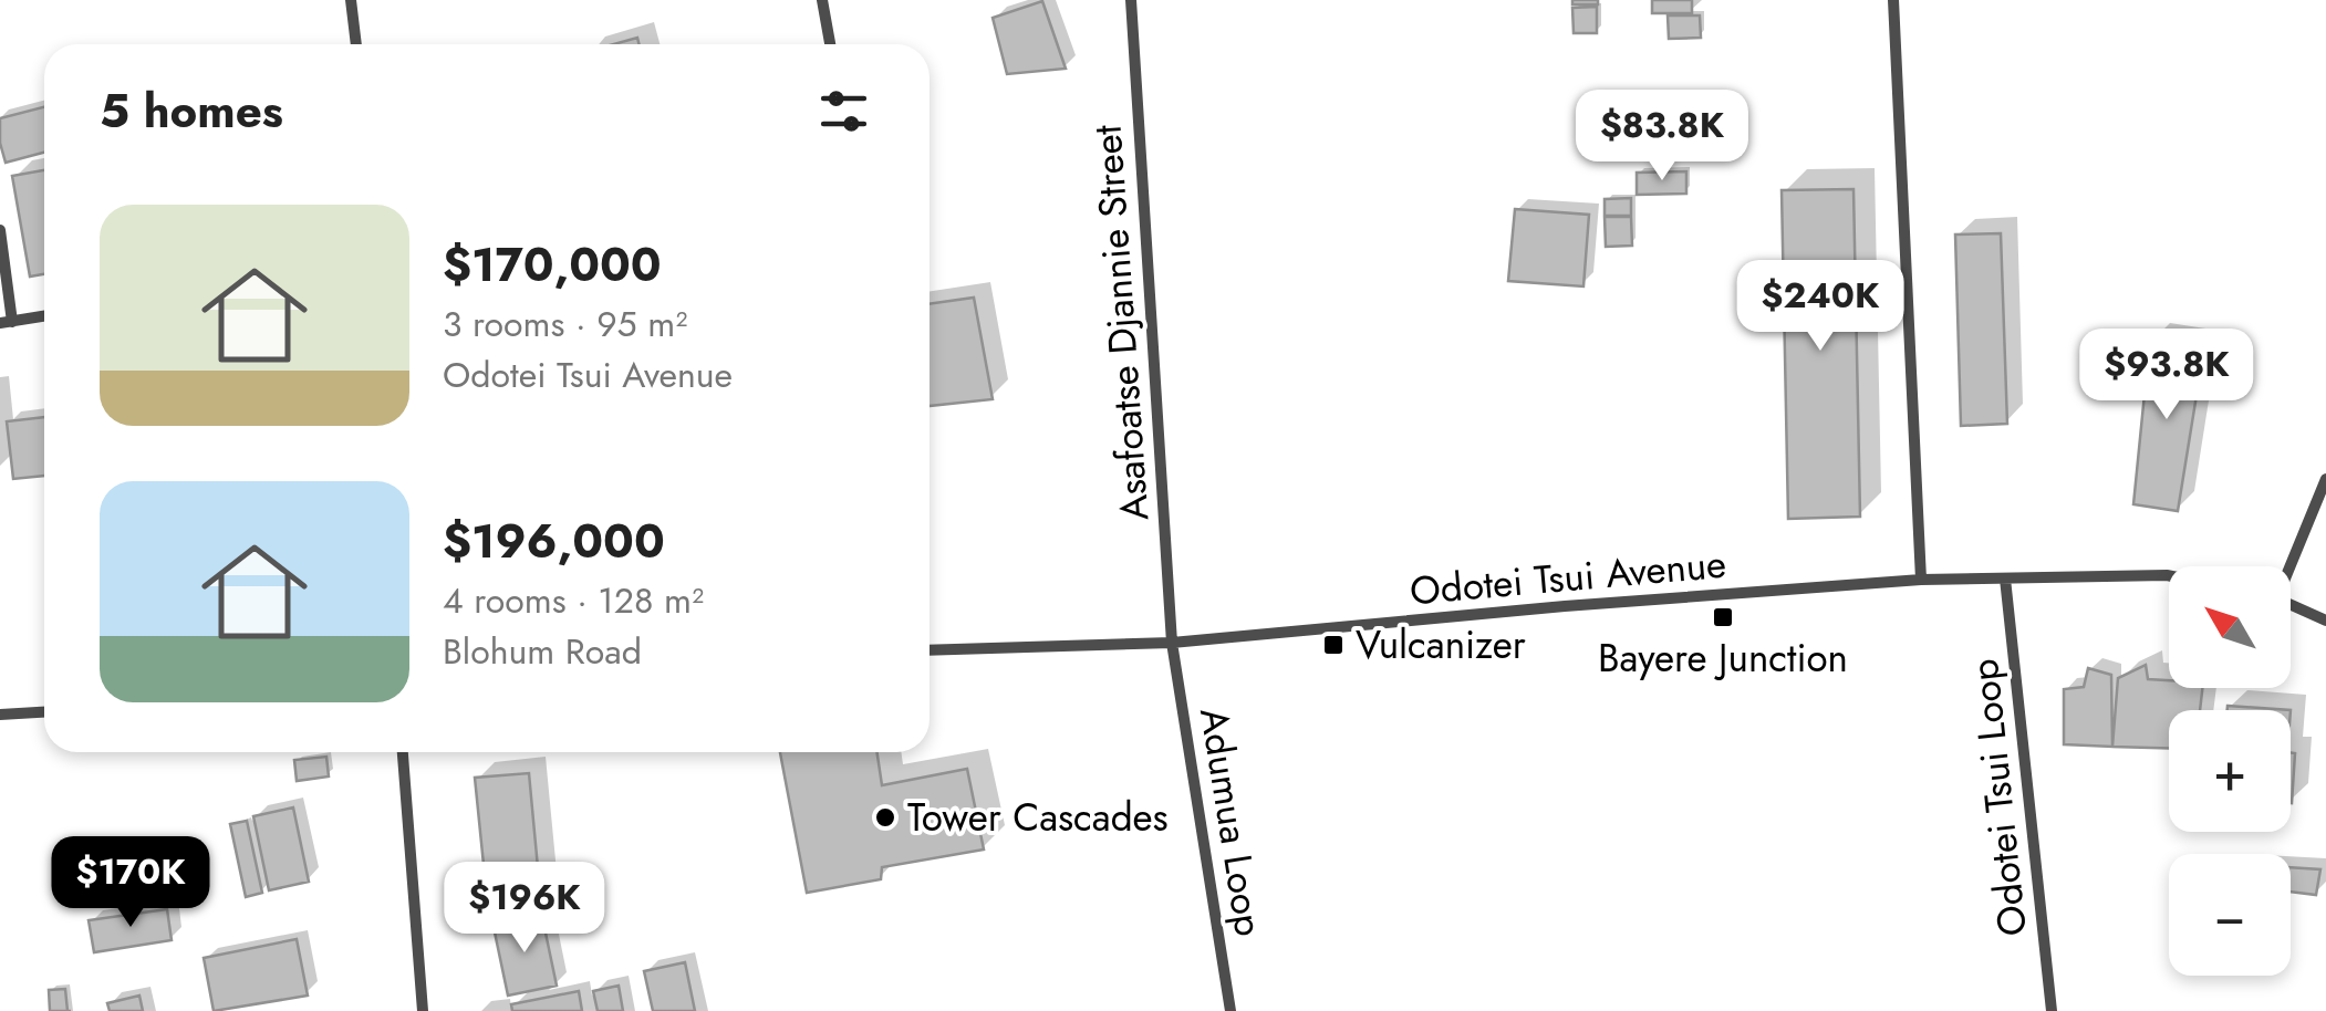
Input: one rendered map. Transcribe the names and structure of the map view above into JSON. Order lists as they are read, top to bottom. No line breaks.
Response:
{"streets":{"street":["Asafoatse Djannie Street","Odotei Tsui Avenue","Odotei Tsui Loop","Adumua Loop"]},"crossings":[["Asafoatse Djannie Street","Odotei Tsui Avenue"],["Asafoatse Djannie Street","Adumua Loop"],["Odotei Tsui Avenue","Odotei Tsui Loop"],["Odotei Tsui Avenue","Adumua Loop"]],"places":{"transit":["Bayere Junction","Vulcanizer"],"other":["Tower Cascades"]},"north":"top left","page":{"heading":"5 homes","price":["$83.8K","$240K","$93.8K","$170K","$196K"],"list":[{"name":"$170,000","note":"3 rooms · 95 m² · Odotei Tsui Avenue"},{"name":"$196,000","note":"4 rooms · 128 m² · Blohum Road"}],"map_buttons":["+","−"]}}
